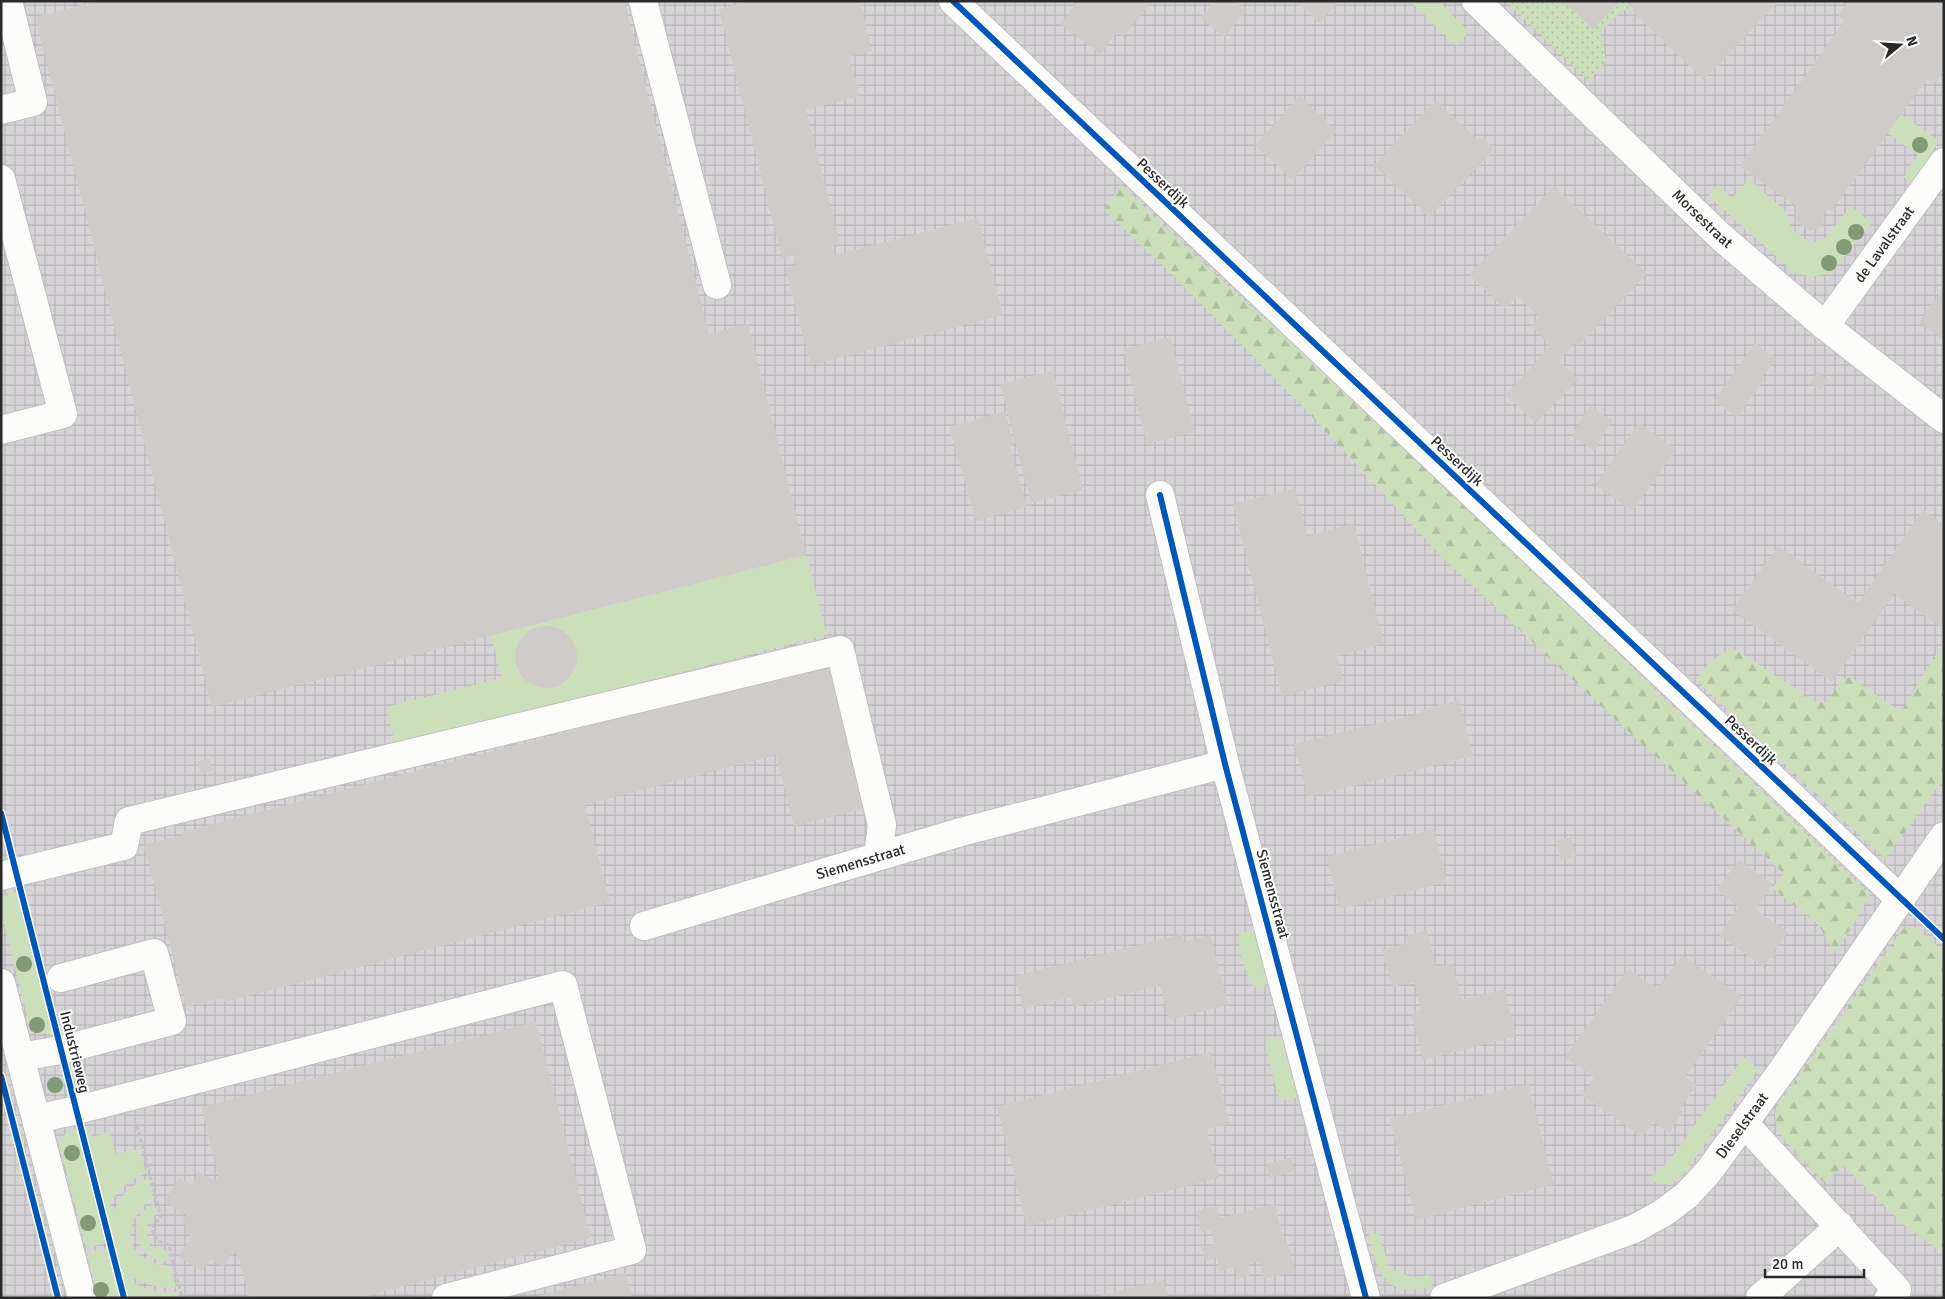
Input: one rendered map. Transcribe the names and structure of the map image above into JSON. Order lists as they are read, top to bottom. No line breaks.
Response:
{"streets":{"street":["Pesserdijk","Morsestraat","de Lavalstraat","Siemensstraat","Dieselstraat"],"cycle path":["Industrieweg"]},"crossings":[["Pesserdijk","Dieselstraat"],["Morsestraat","de Lavalstraat"]],"scale_bar":"20 m","north":"right"}
